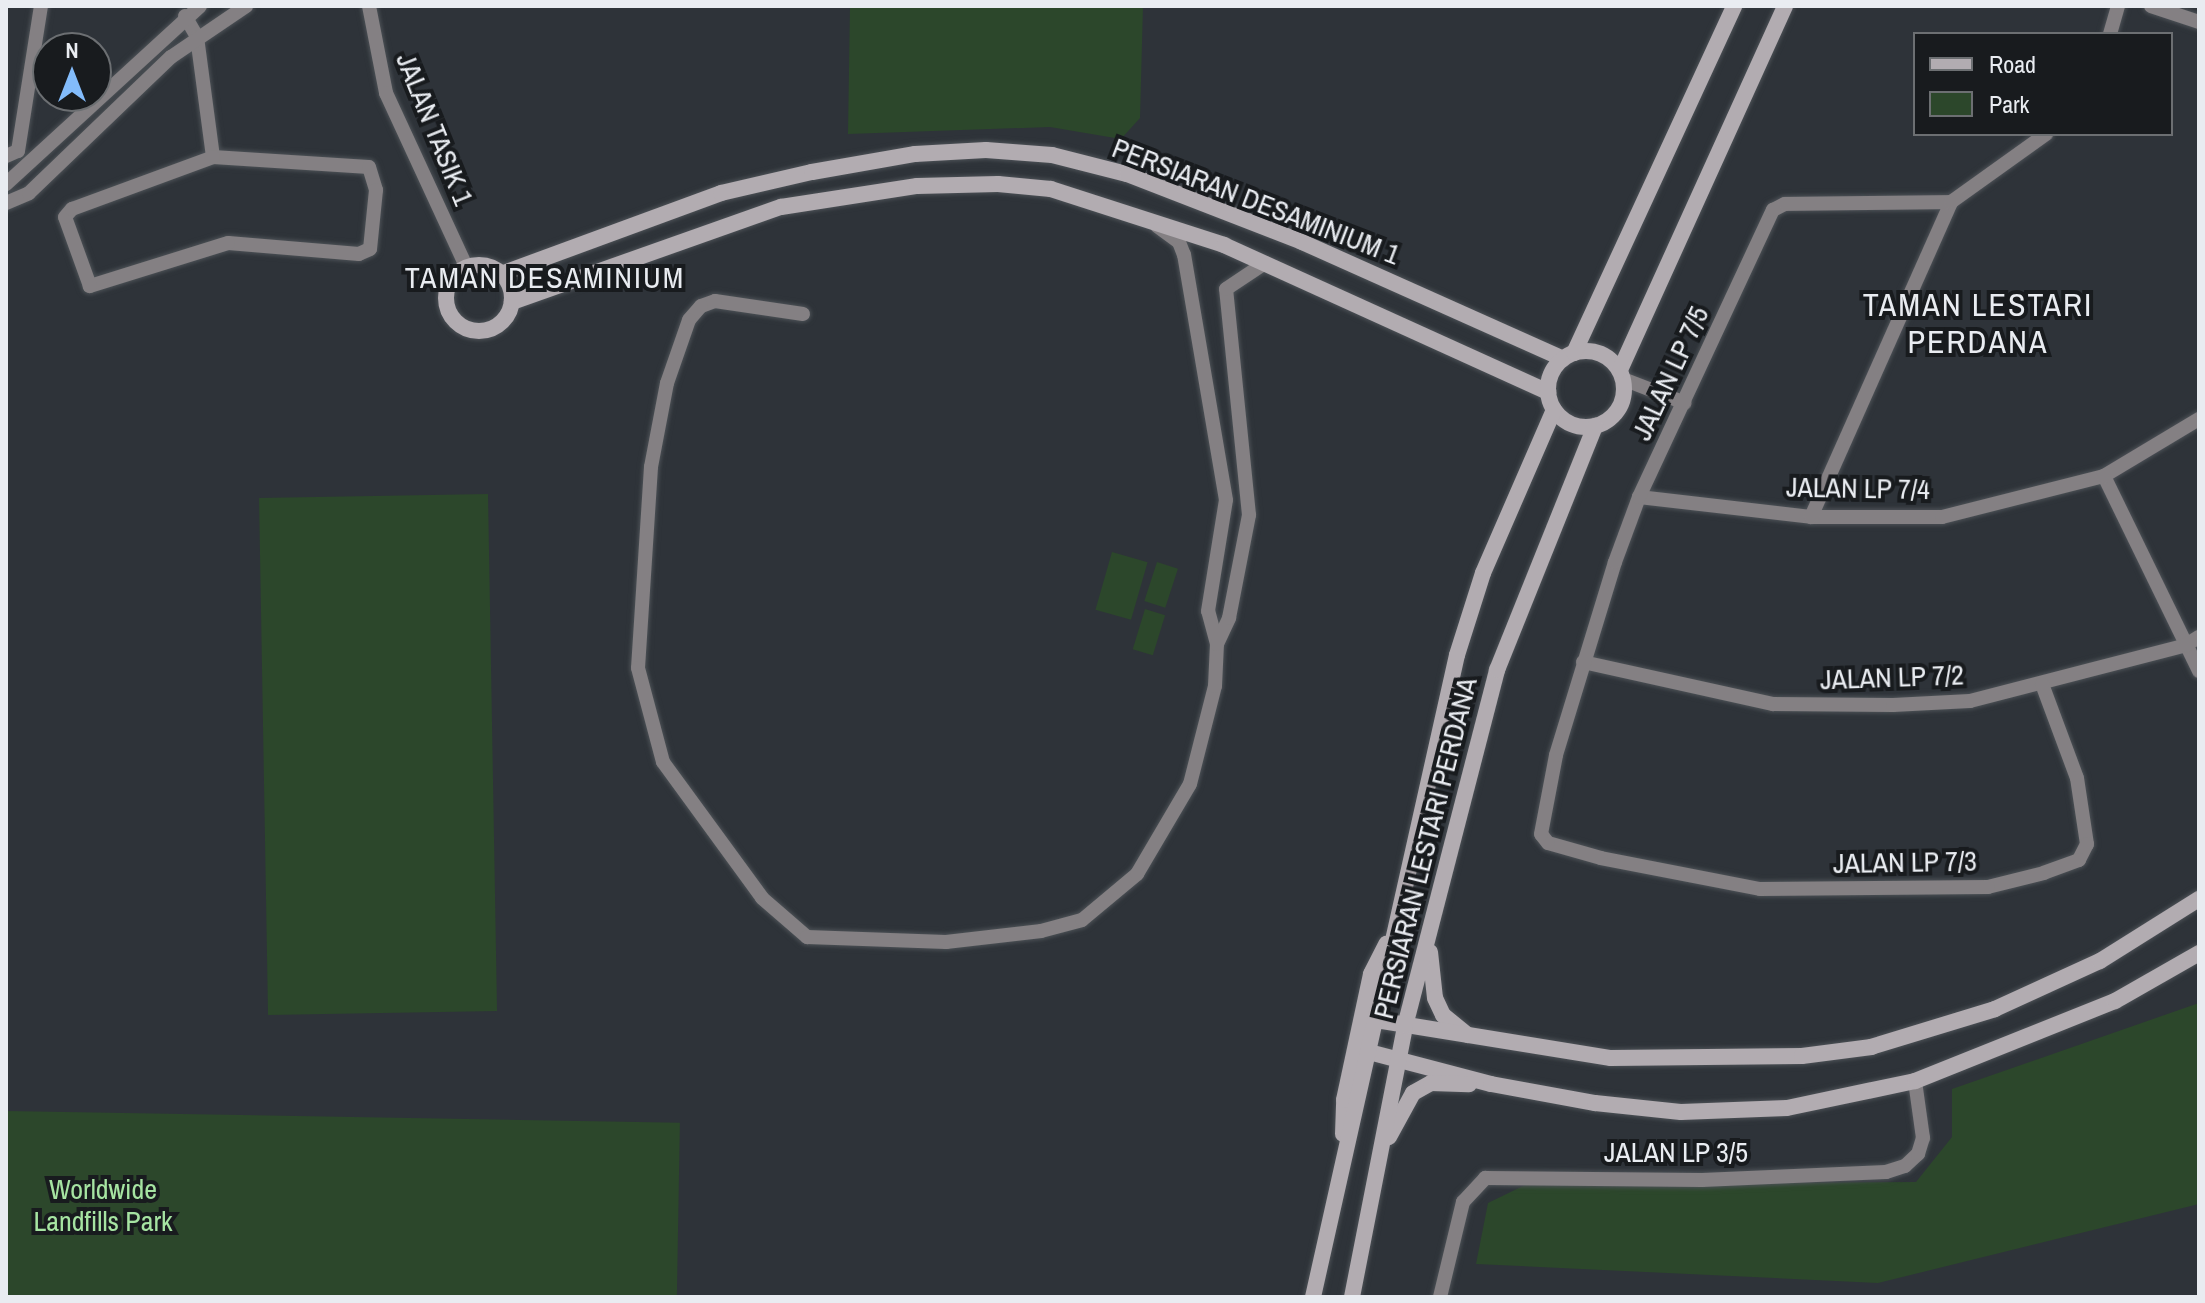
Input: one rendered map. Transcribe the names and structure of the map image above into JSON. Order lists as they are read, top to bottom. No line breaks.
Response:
{"streets":{"street":["JALAN TASIK 1","PERSIARAN DESAMINIUM 1","JALAN LP 7/5","JALAN LP 7/4","JALAN LP 7/2","PERSIARAN LESTARI PERDANA","JALAN LP 7/3","JALAN LP 3/5"]},"crossings":[["JALAN TASIK 1","PERSIARAN DESAMINIUM 1"],["PERSIARAN DESAMINIUM 1","PERSIARAN LESTARI PERDANA"],["JALAN LP 7/5","JALAN LP 7/4"],["JALAN LP 7/5","JALAN LP 7/2"],["JALAN LP 7/5","JALAN LP 7/3"],["JALAN LP 7/2","JALAN LP 7/3"]],"districts":["TAMAN DESAMINIUM","TAMAN LESTARI PERDANA"],"parks":["Worldwide Landfills Park"],"legend":["Road","Park"],"north":"top"}
